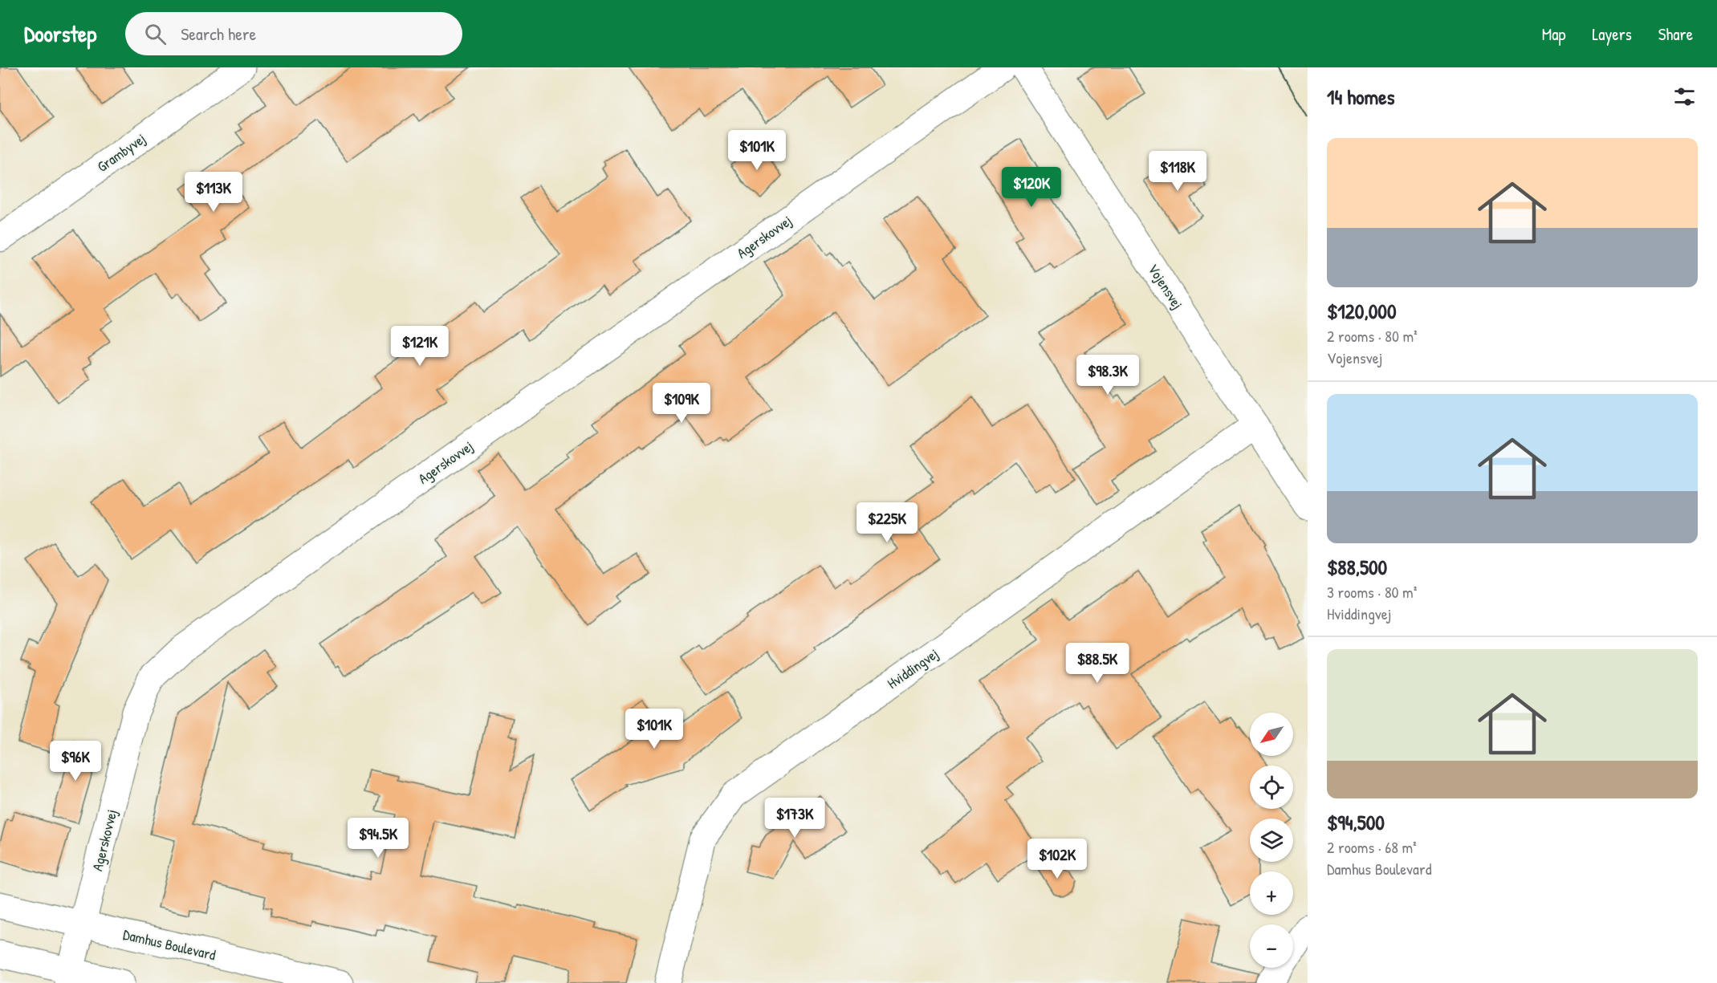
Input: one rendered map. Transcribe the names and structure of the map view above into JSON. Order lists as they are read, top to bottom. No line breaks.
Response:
{"streets":{"street":["Grambyvej","Agerskovvej","Vojensvej","Hviddingvej","Damhus Boulevard"]},"crossings":[["Agerskovvej","Damhus Boulevard"],["Vojensvej","Hviddingvej"]],"north":"bottom left","page":{"header":"Doorstep","search":"Search here","nav":["Map","Layers","Share"],"heading":"14 homes","list":[{"name":"$120,000","note":"2 rooms · 80 m² · Vojensvej"},{"name":"$88,500","note":"3 rooms · 80 m² · Hviddingvej"},{"name":"$94,500","note":"2 rooms · 68 m² · Damhus Boulevard"}],"price":["$101K","$118K","$120K","$113K","$121K","$98.3K","$109K","$225K","$88.5K","$101K","$96K","$173K","$94.5K","$102K"],"map_buttons":["+","−"]}}
